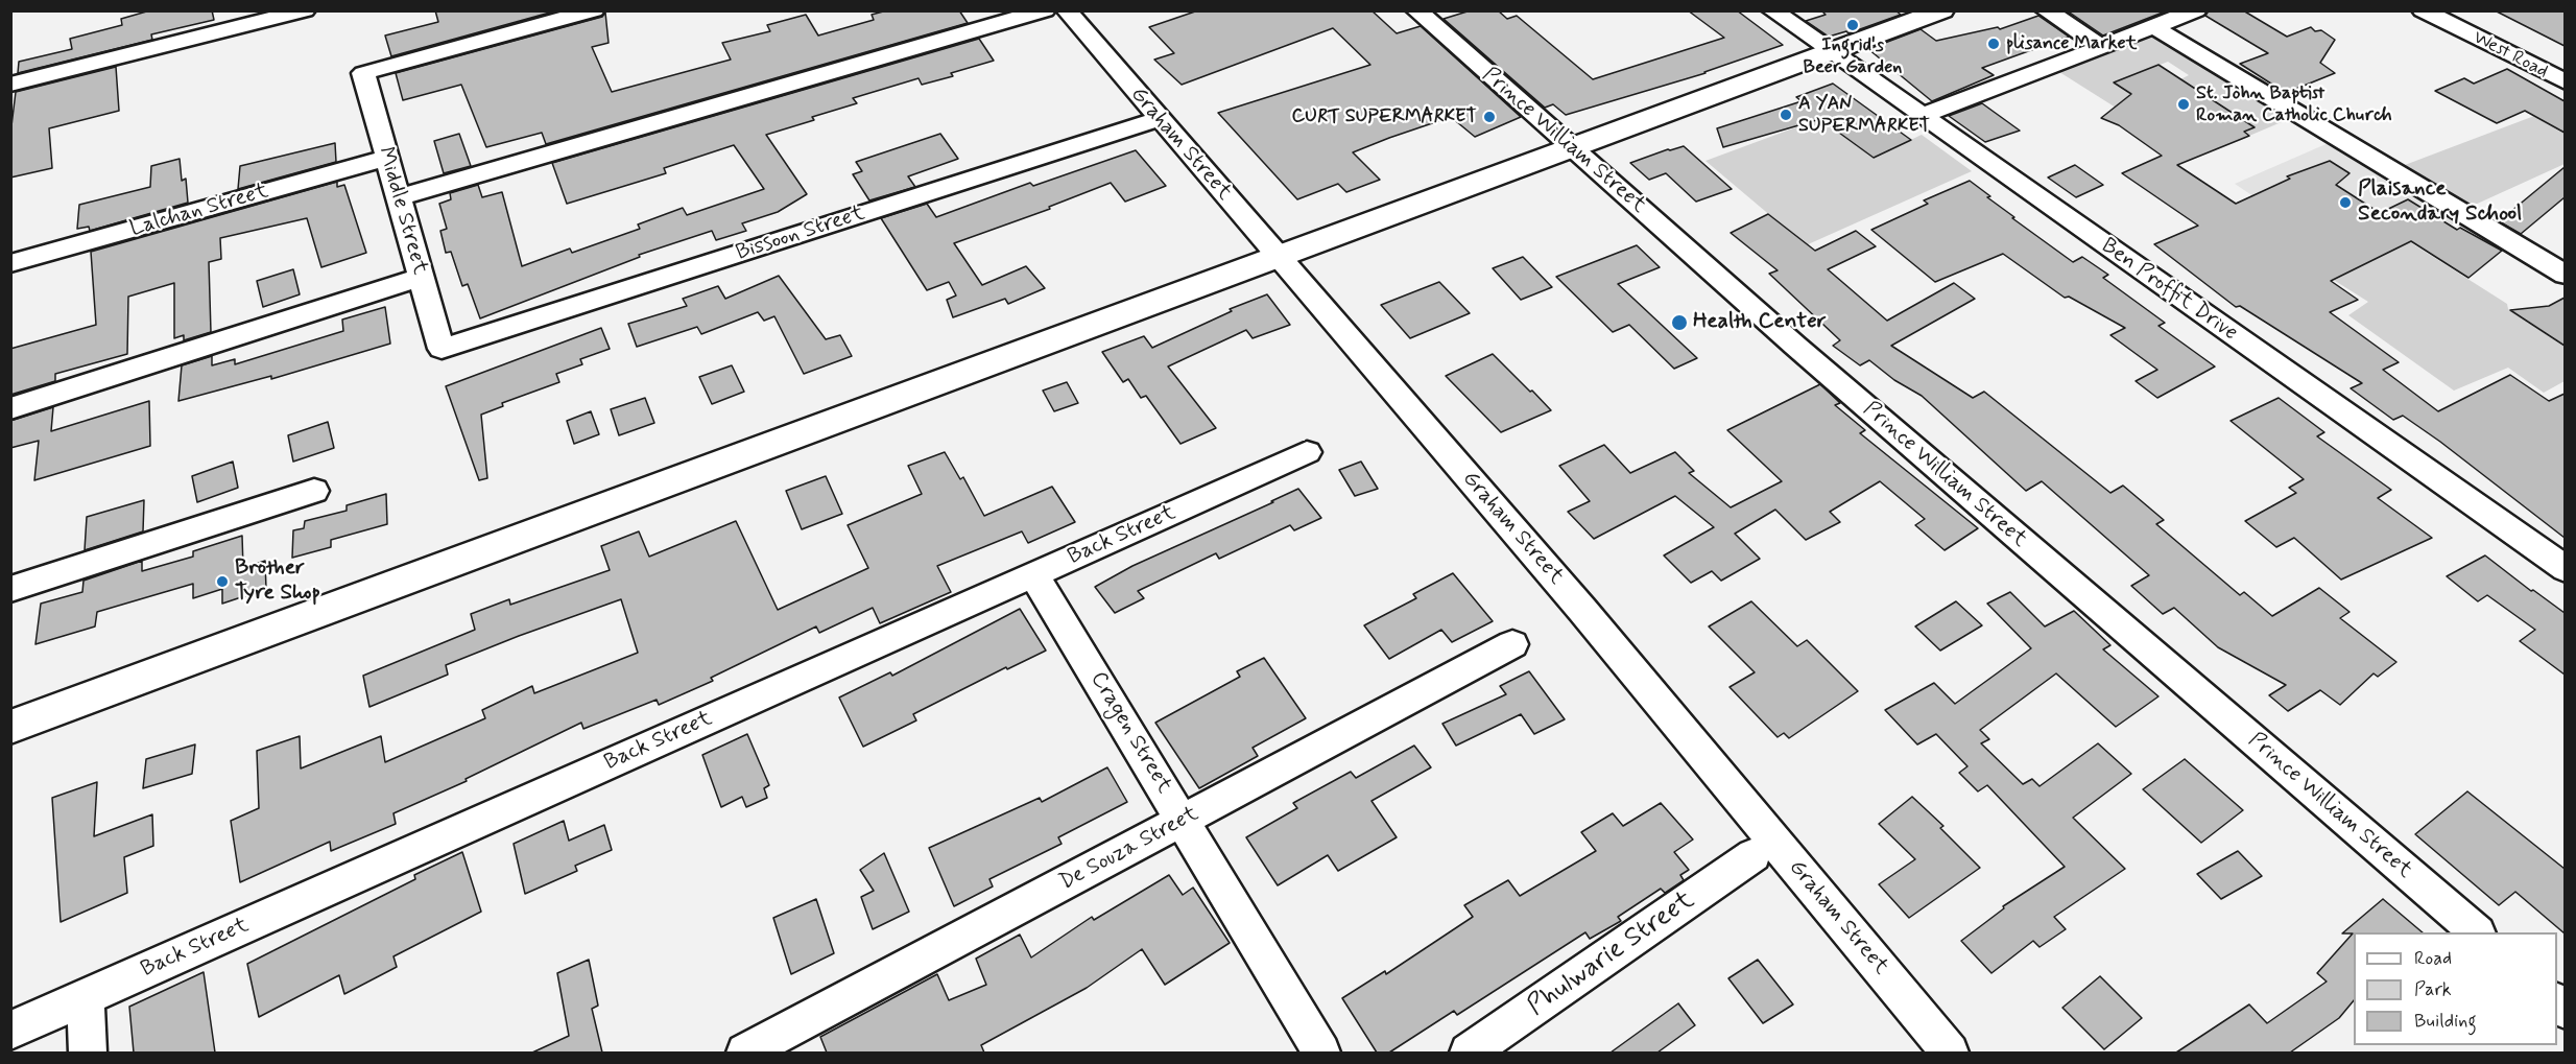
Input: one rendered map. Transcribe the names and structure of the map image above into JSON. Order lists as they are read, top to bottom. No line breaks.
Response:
{"streets":{"street":["West Road","Prince William Street","Graham Street","Lalchan Street","Middle Street","Bissoon Street","Ben Proffit Drive","Back Street","Cragen Street","De Souza Street","Phulwarie Street"]},"crossings":[["Graham Street","Bissoon Street"],["Lalchan Street","Middle Street"],["Middle Street","Bissoon Street"],["Back Street","Cragen Street"],["Cragen Street","De Souza Street"]],"places":["Ingrid's Beer Garden","plisance Market","St. John Baptist Roman Catholic Church","A YAN SUPERMARKET","CURT SUPERMARKET","Plaisance Secondary School","Health Center","Brother Tyre Shop"],"legend":["Road","Park","Building"]}
